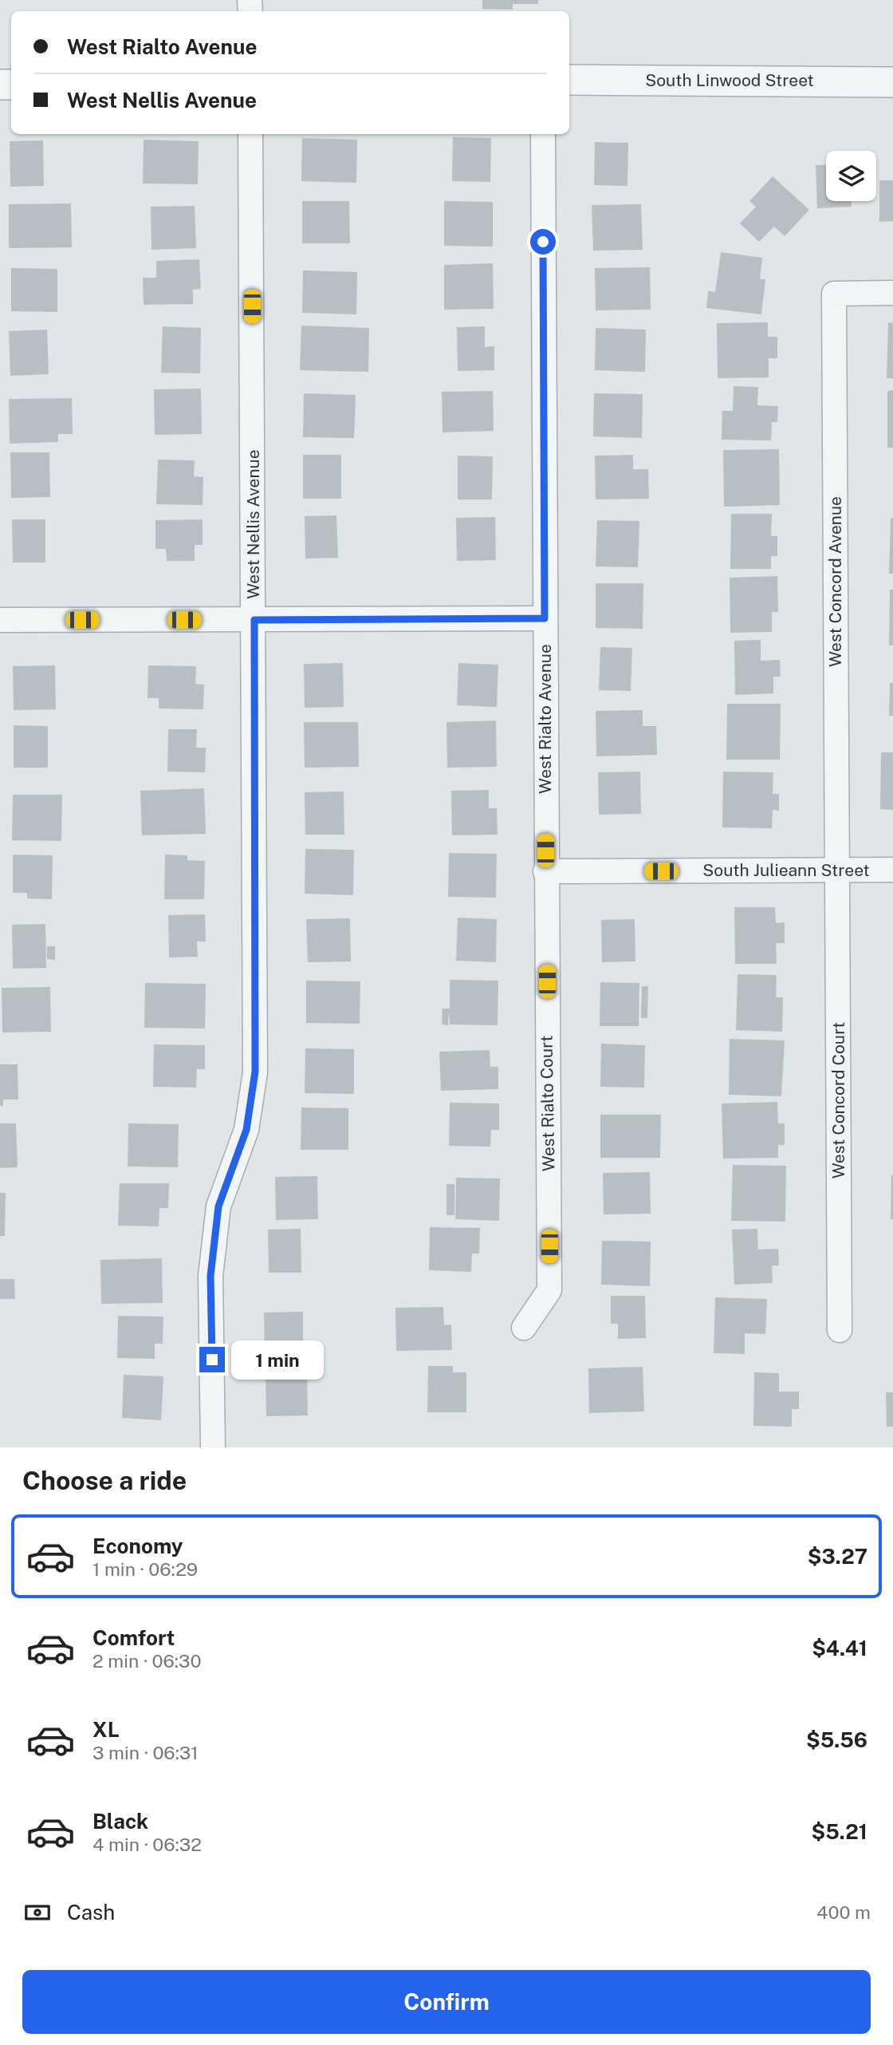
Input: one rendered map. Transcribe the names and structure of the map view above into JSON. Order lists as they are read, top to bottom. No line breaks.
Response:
{"streets":{"street":["South Linwood Street","West Nellis Avenue","West Concord Avenue","West Rialto Avenue","South Julieann Street","West Concord Court","West Rialto Court"]},"crossings":[["West Concord Avenue","South Julieann Street"],["West Concord Avenue","West Concord Court"],["West Rialto Avenue","South Julieann Street"],["West Rialto Avenue","West Rialto Court"],["South Julieann Street","West Concord Court"],["South Julieann Street","West Rialto Court"]],"page":{"banner":["West Rialto Avenue","West Nellis Avenue"],"bubble":"1 min","heading":"Choose a ride","list":[{"name":"Economy","note":"1 min · 06:29","value":"$3.27"},{"name":"Comfort","note":"2 min · 06:30","value":"$4.41"},{"name":"XL","note":"3 min · 06:31","value":"$5.56"},{"name":"Black","note":"4 min · 06:32","value":"$5.21"}],"pay":["Cash","400 m"],"buttons":"Confirm"}}
